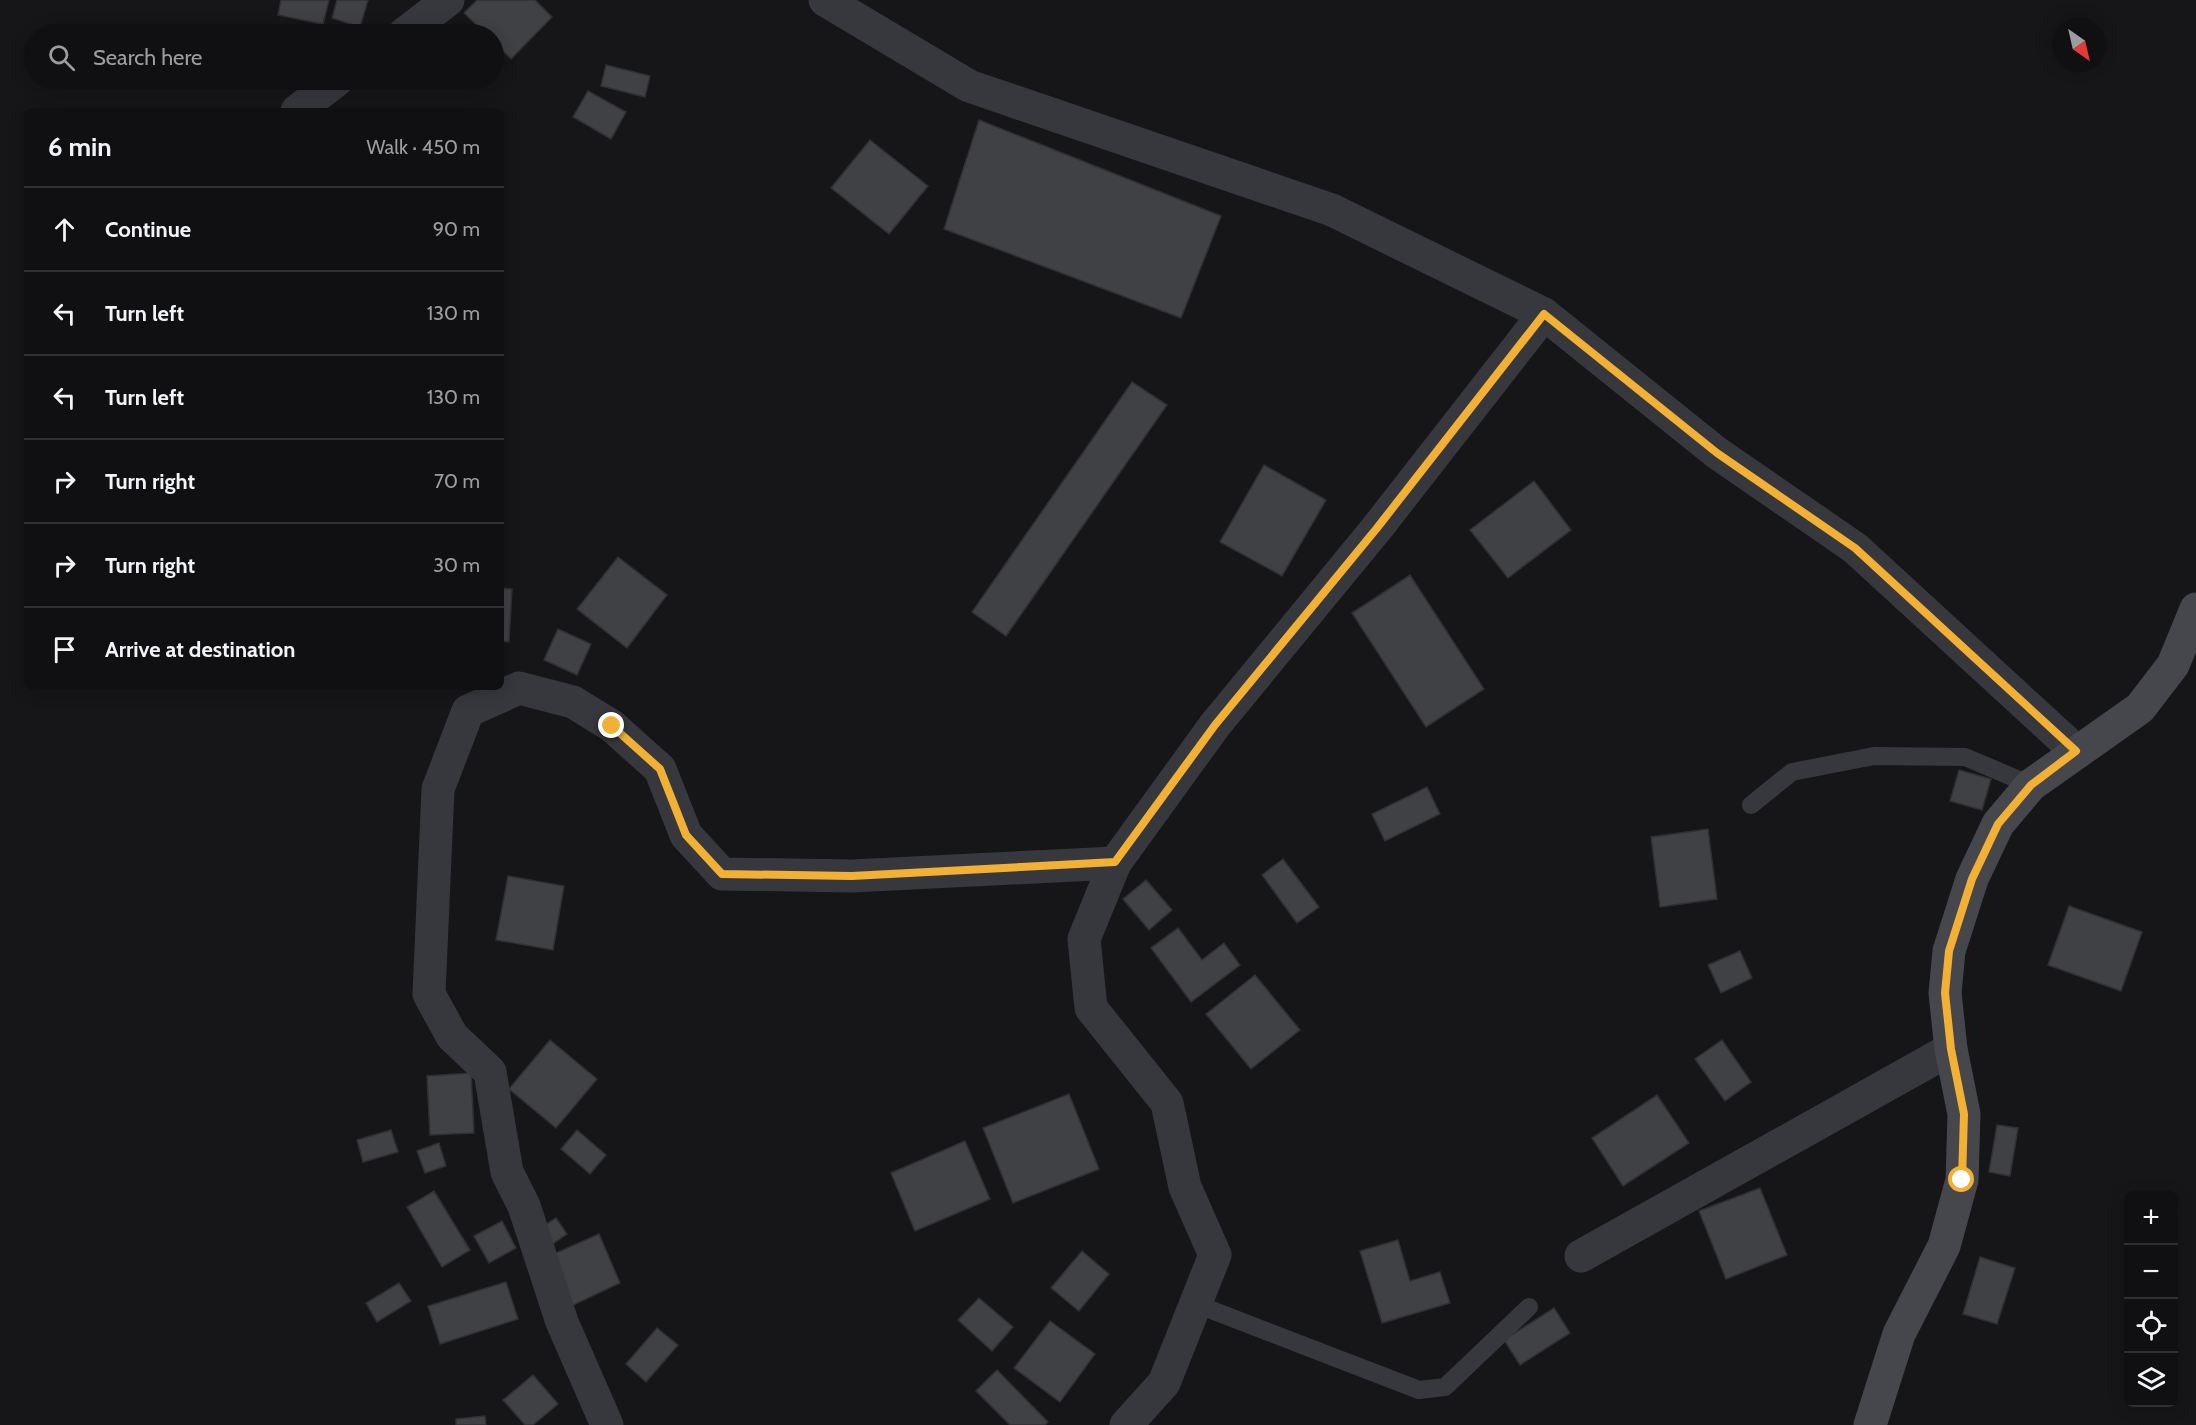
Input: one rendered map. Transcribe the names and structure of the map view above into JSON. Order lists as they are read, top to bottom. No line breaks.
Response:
{"north":"bottom right","page":{"search":"Search here","heading":["6 min","Walk · 450 m"],"list":[["Continue","90 m"],["Turn left","130 m"],["Turn left","130 m"],["Turn right","70 m"],["Turn right","30 m"],"Arrive at destination"],"map_buttons":["+","−"]}}
